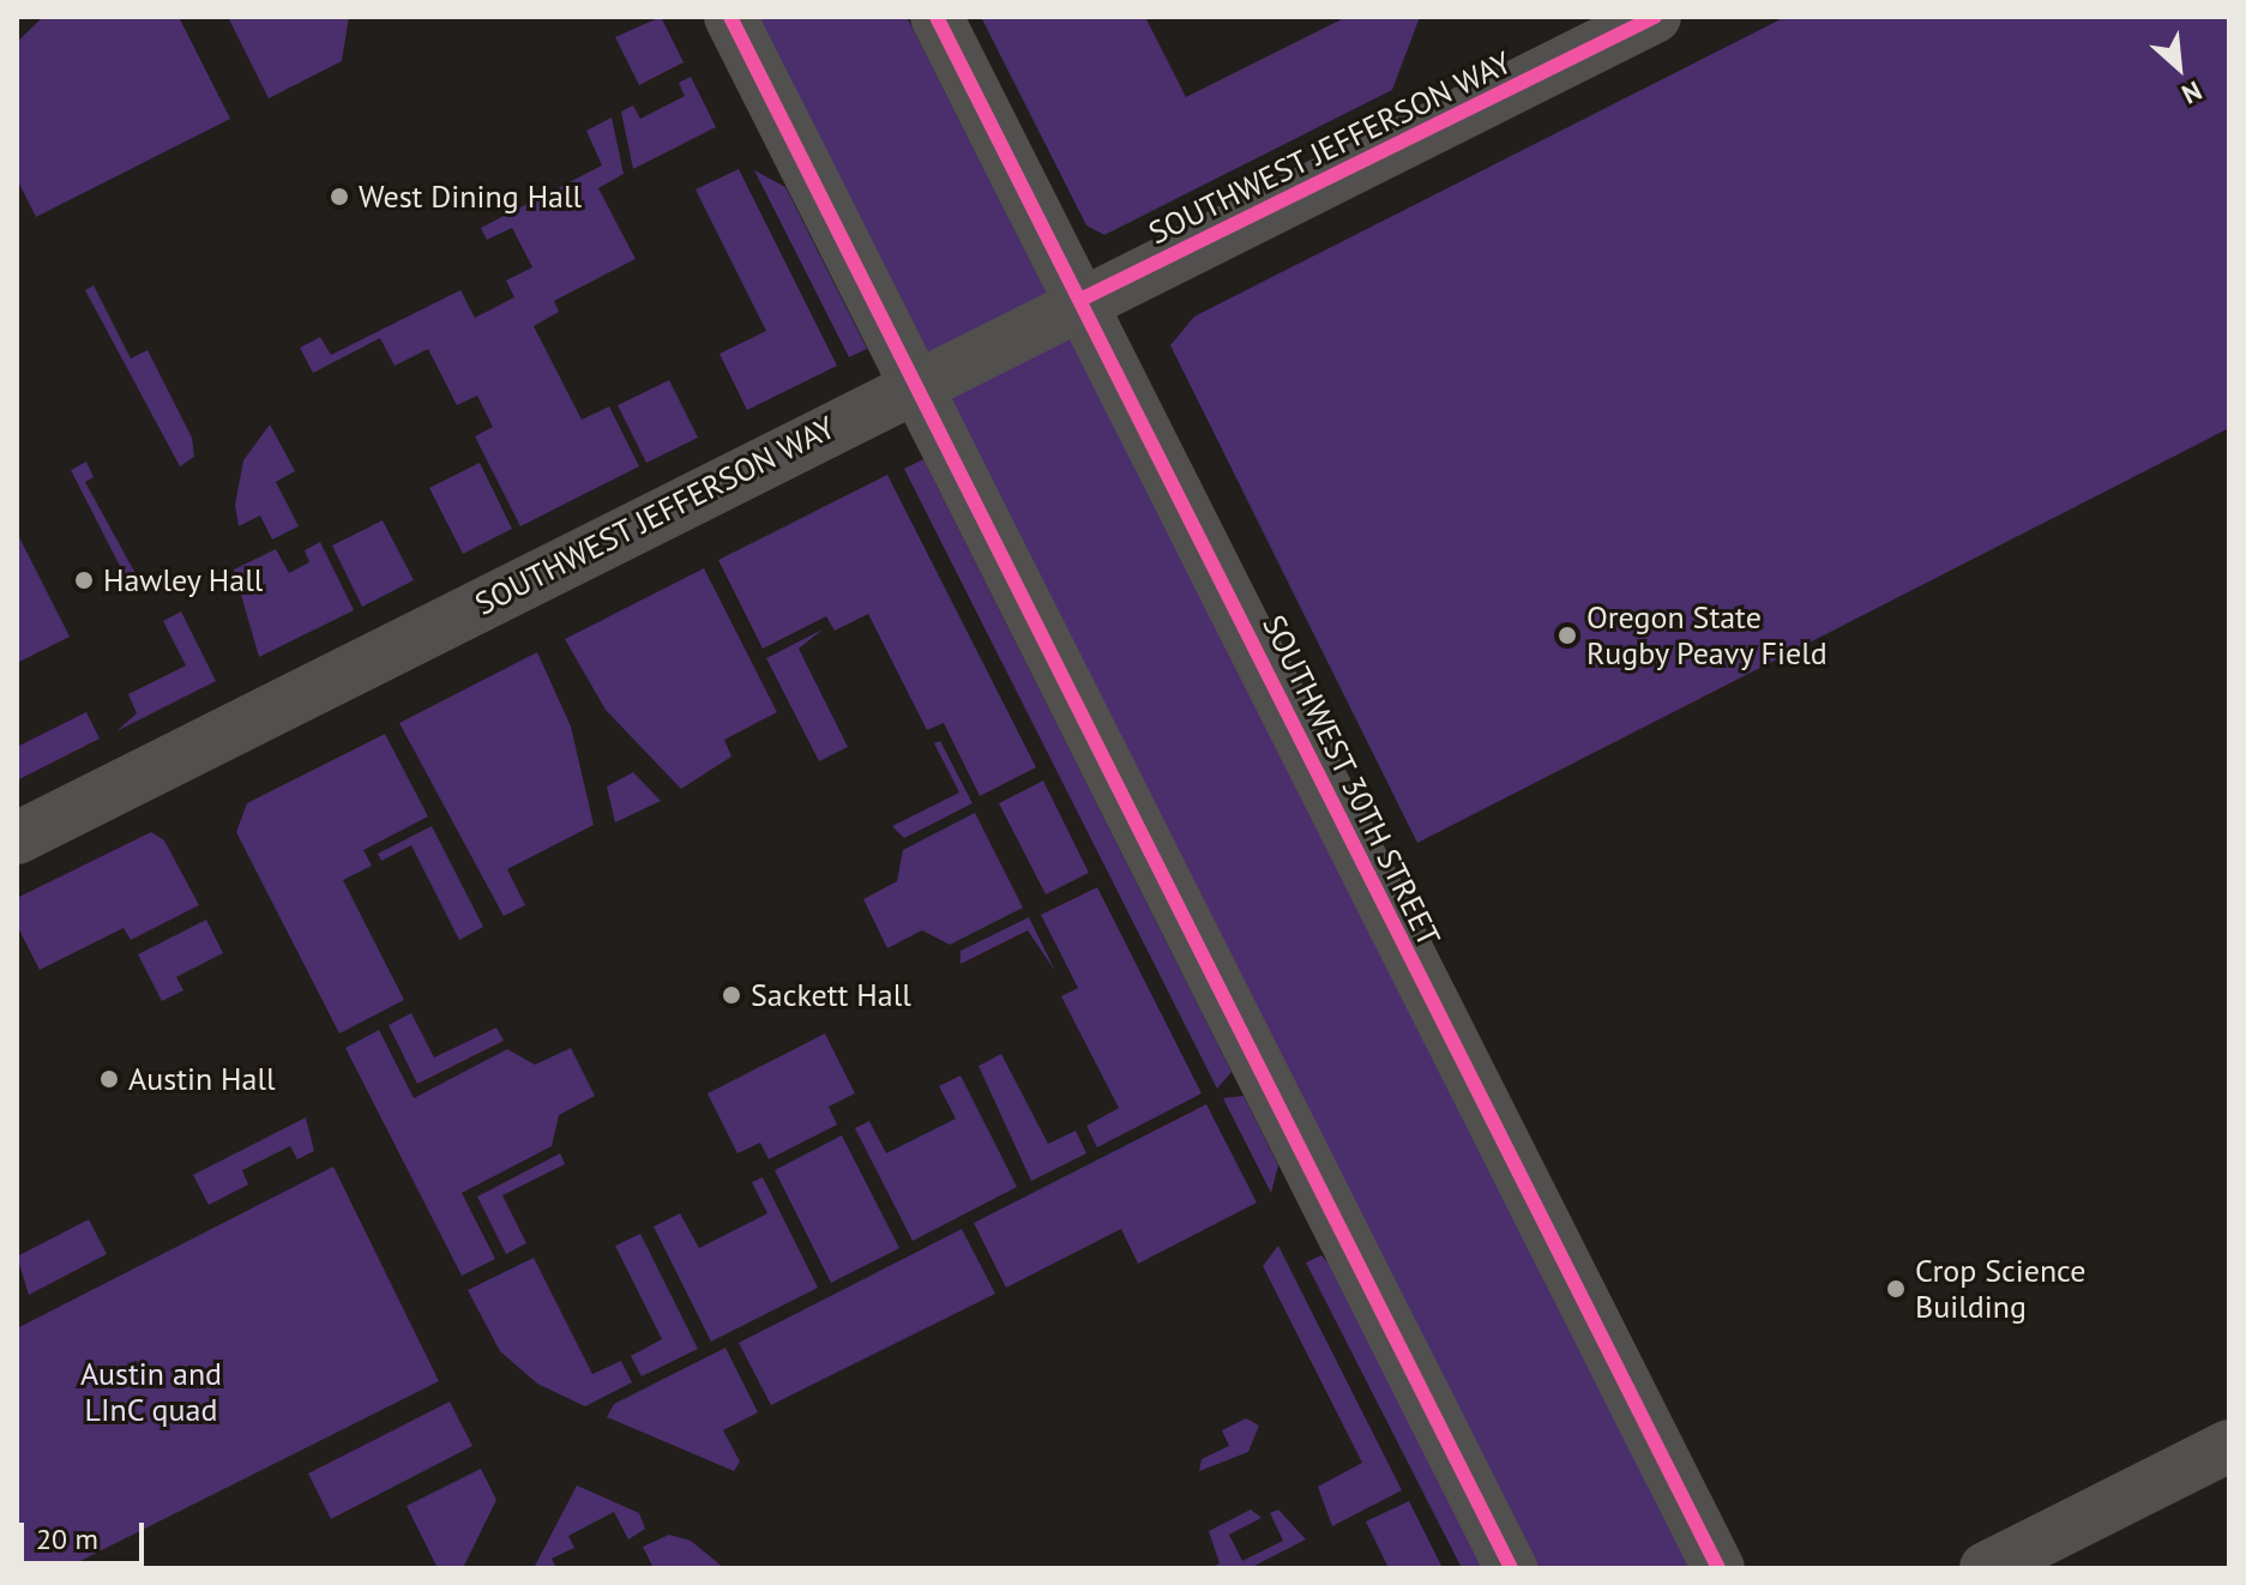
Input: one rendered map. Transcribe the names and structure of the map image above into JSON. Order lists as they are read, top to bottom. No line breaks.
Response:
{"streets":{"street":["SOUTHWEST JEFFERSON WAY","SOUTHWEST 30TH STREET"]},"crossings":[["SOUTHWEST JEFFERSON WAY","SOUTHWEST 30TH STREET"]],"parks":["Austin and LInC quad"],"places":["West Dining Hall","Hawley Hall","Oregon State Rugby Peavy Field","Sackett Hall","Austin Hall","Crop Science Building"],"scale_bar":"20 m","north":"bottom right"}
